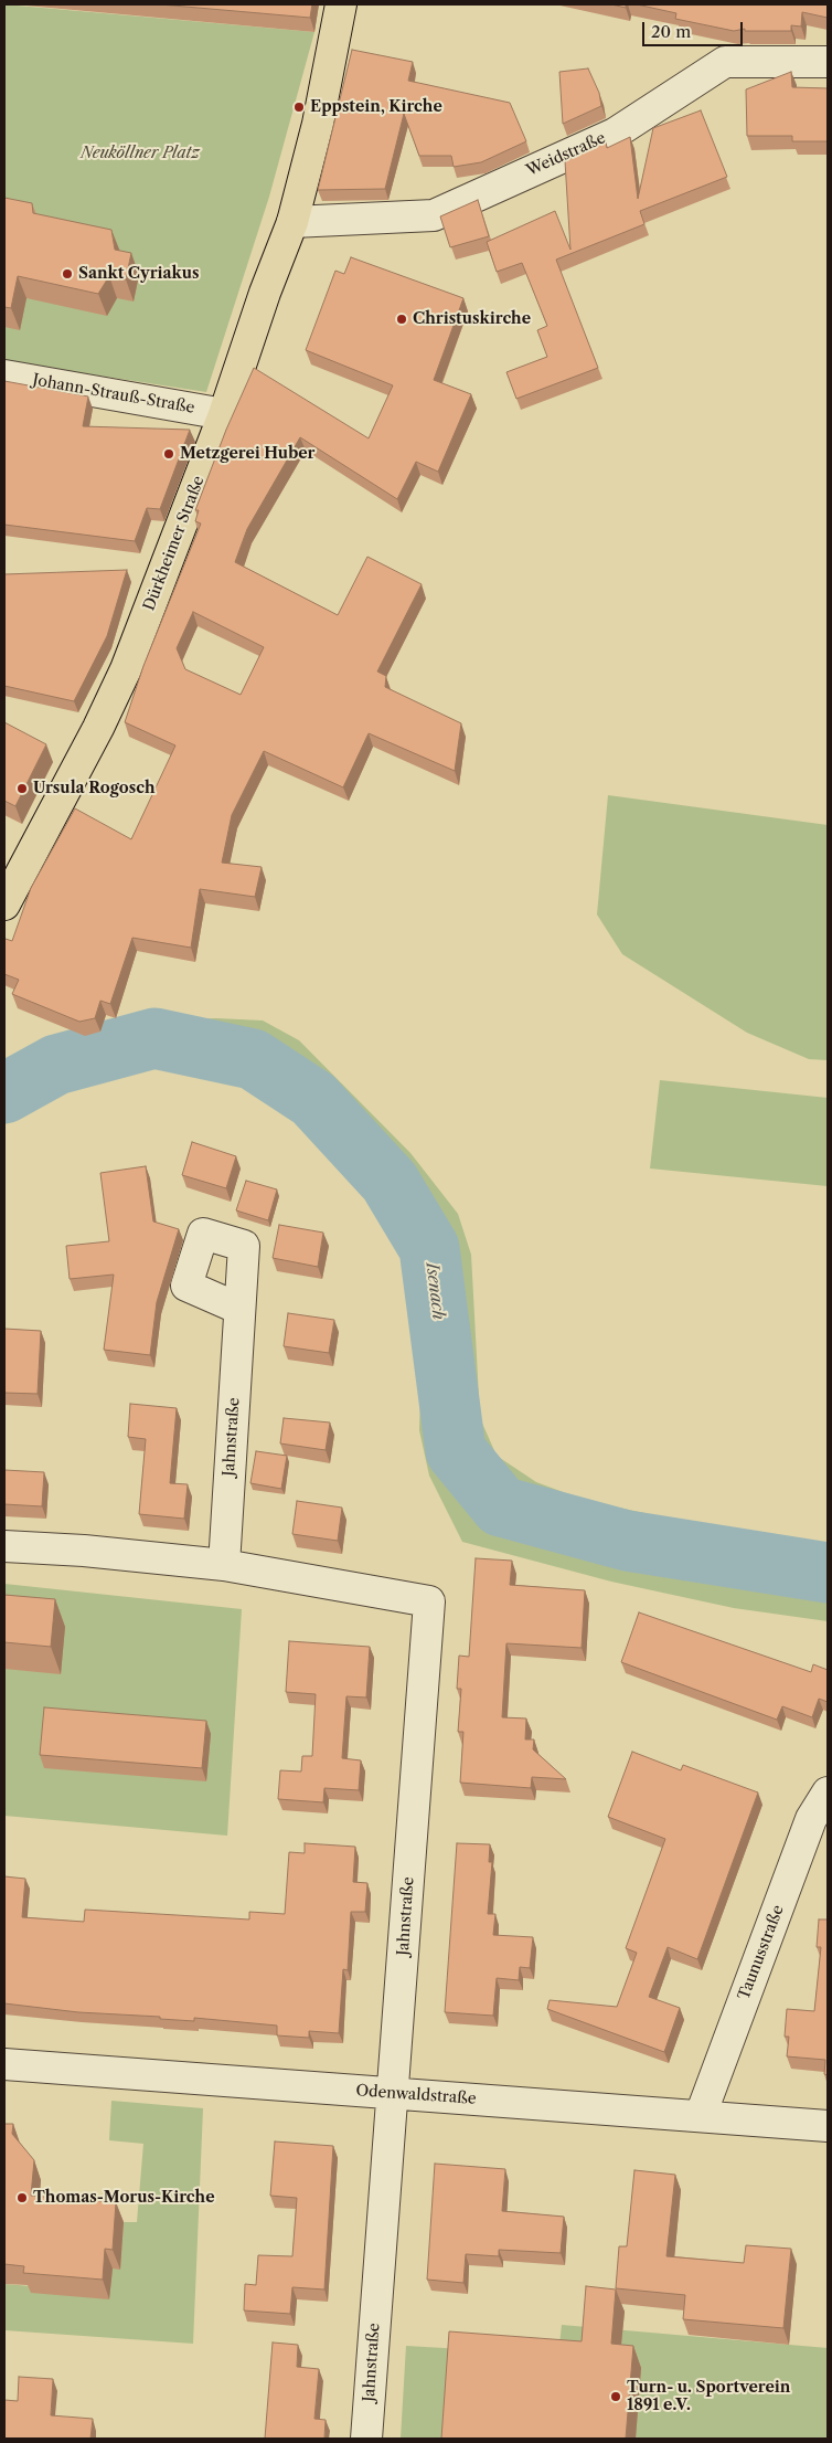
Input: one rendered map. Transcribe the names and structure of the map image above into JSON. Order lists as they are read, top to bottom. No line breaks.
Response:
{"streets":{"main road":["Dürkheimer Straße"],"street":["Weidstraße","Johann-Strauß-Straße","Jahnstraße","Taunusstraße","Odenwaldstraße"]},"crossings":[["Weidstraße","Dürkheimer Straße"],["Johann-Strauß-Straße","Dürkheimer Straße"],["Jahnstraße","Odenwaldstraße"],["Taunusstraße","Odenwaldstraße"]],"water":["Isenach"],"parks":["Neuköllner Platz"],"places":["Eppstein, Kirche","Sankt Cyriakus","Christuskirche","Metzgerei Huber","Ursula Rogosch","Thomas-Morus-Kirche","Turn- u. Sportverein 1891 e.V."],"scale_bar":"20 m"}
